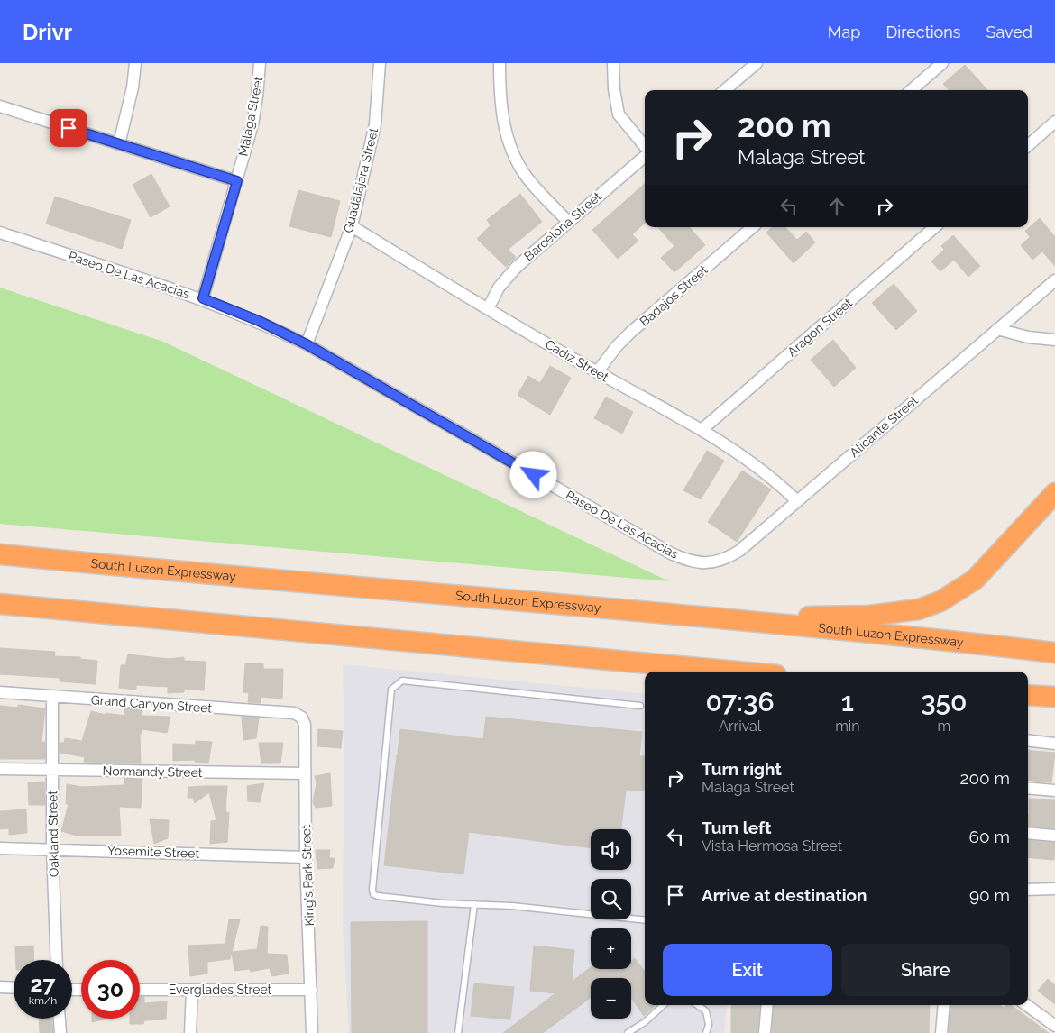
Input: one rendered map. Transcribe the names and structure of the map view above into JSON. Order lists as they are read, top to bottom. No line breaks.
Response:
{"streets":{"highway":["South Luzon Expressway"],"street":["Malaga Street","Guadalajara Street","Barcelona Street","Paseo De Las Acacias","Badajos Street","Aragon Street","Cadiz Street","Alicante Street","Grand Canyon Street","Normandy Street","Oakland Street","Yosemite Street","King's Park Street","Everglades Street"]},"crossings":[["Malaga Street","Paseo De Las Acacias"],["Guadalajara Street","Paseo De Las Acacias"],["Guadalajara Street","Cadiz Street"],["Barcelona Street","Cadiz Street"],["Paseo De Las Acacias","Alicante Street"],["Badajos Street","Cadiz Street"],["Aragon Street","Cadiz Street"],["Cadiz Street","Alicante Street"],["Grand Canyon Street","Oakland Street"],["Grand Canyon Street","King's Park Street"],["Normandy Street","Oakland Street"],["Normandy Street","King's Park Street"],["Oakland Street","Yosemite Street"],["Yosemite Street","King's Park Street"],["King's Park Street","Everglades Street"]],"page":{"header":"Drivr","nav":["Map","Directions","Saved"],"turn":["200 m","Malaga Street"],"eta":["07:36","Arrival","1","min","350","m"],"list":[{"name":"Turn right","note":"Malaga Street","value":"200 m"},{"name":"Turn left","note":"Vista Hermosa Street","value":"60 m"},{"name":"Arrive at destination","value":"90 m"}],"map_buttons":["+","−"],"buttons":["Exit","Share"],"speed":"27 km/h","limit":"30"}}
